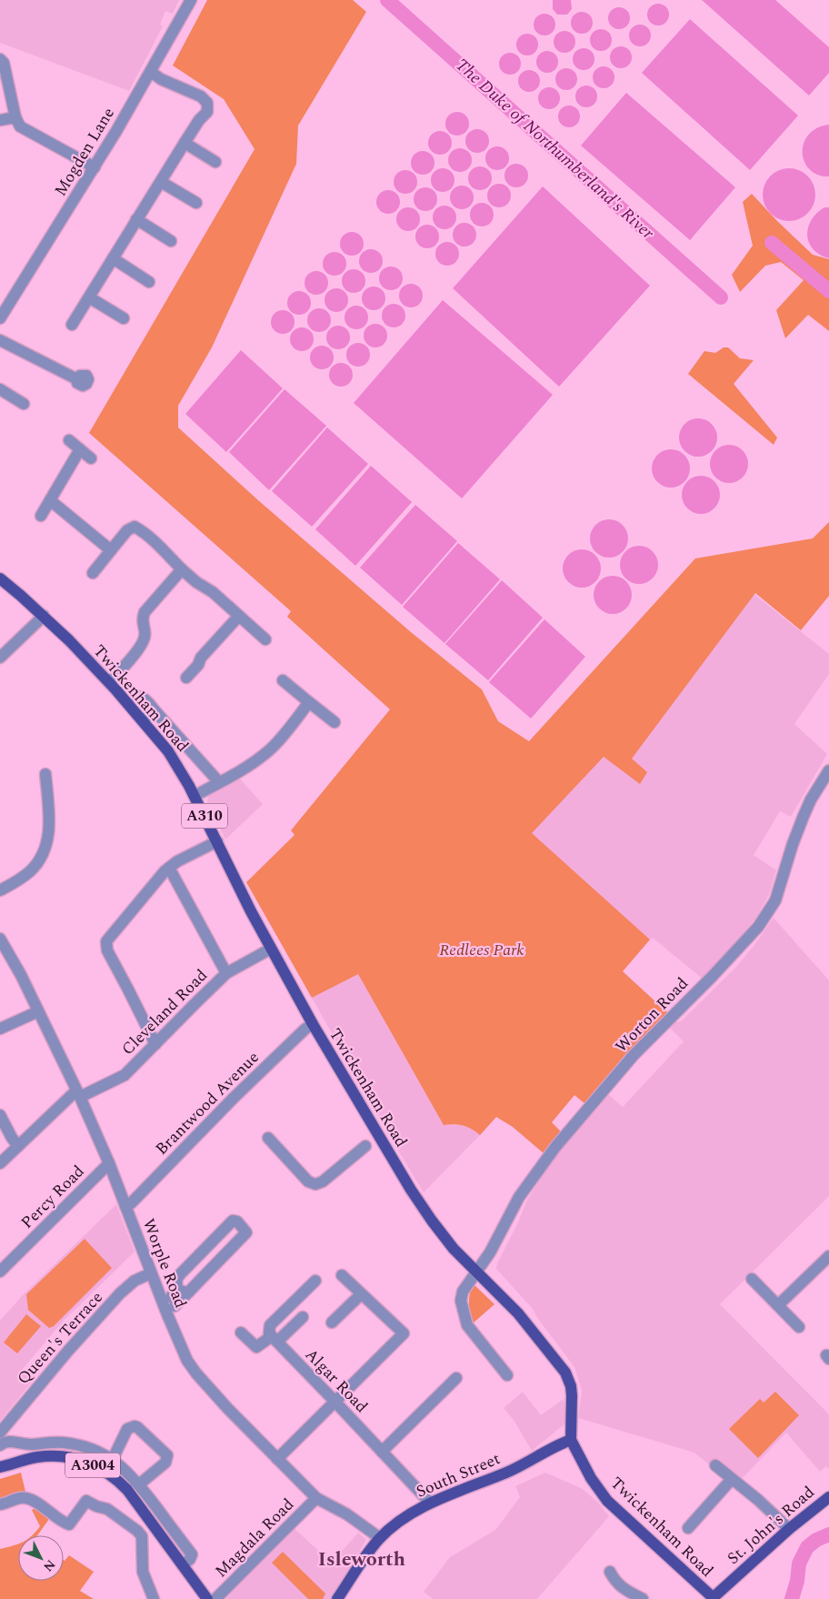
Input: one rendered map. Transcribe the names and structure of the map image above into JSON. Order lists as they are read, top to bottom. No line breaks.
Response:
{"streets":{"main road":["Twickenham Road","A310","A3004","South Street","St. John's Road"],"street":["Mogden Lane","Cleveland Road","Worton Road","Brantwood Avenue","Percy Road","Worple Road","Queen's Terrace","Algar Road","Magdala Road"]},"crossings":[["Twickenham Road","Cleveland Road"],["Twickenham Road","Worton Road"],["Twickenham Road","Brantwood Avenue"],["Twickenham Road","South Street"],["Twickenham Road","St. John's Road"],["Cleveland Road","Worple Road"],["Brantwood Avenue","Worple Road"],["Percy Road","Worple Road"],["Worple Road","Queen's Terrace"],["Worple Road","South Street"],["Worple Road","Magdala Road"],["Algar Road","South Street"]],"districts":["Isleworth"],"water":["The Duke of Northumberland's River"],"parks":["Redlees Park"],"north":"bottom right"}
